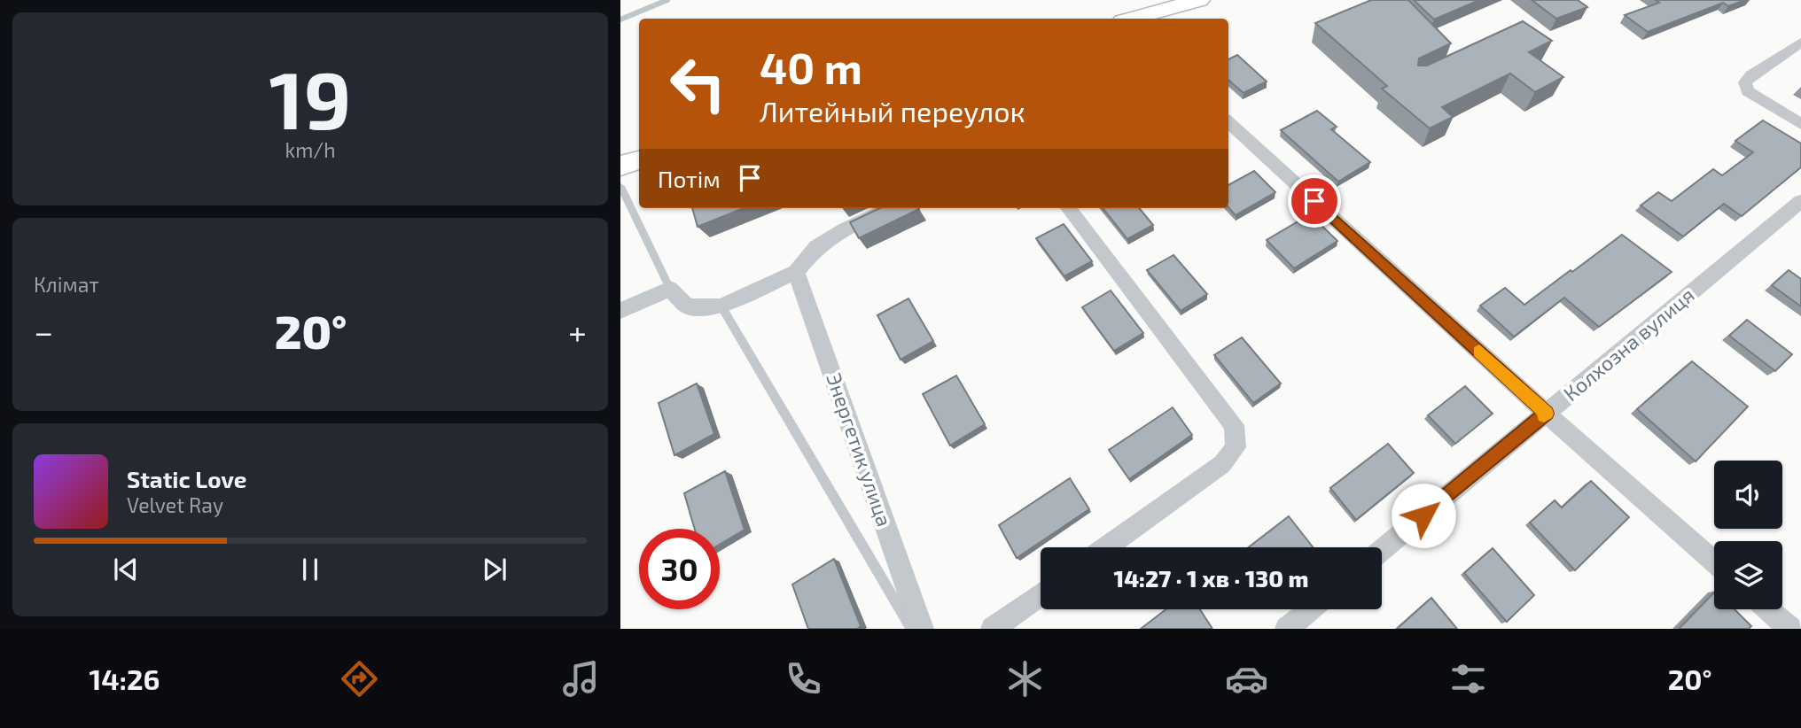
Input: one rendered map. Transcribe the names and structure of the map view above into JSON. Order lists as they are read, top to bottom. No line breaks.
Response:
{"streets":{"street":["Колхозна вулиця","Энергетик улица"]},"page":{"tile":[["19","km/h"],"Клімат"],"turn":["40 m","Литейный переулок"],"then":"Потім","heat":["−","20°","+"],"song":["Static Love","Velvet Ray"],"limit":"30","trip":"14:27 · 1 хв · 130 m","tabs":["14:26","20°"]}}
